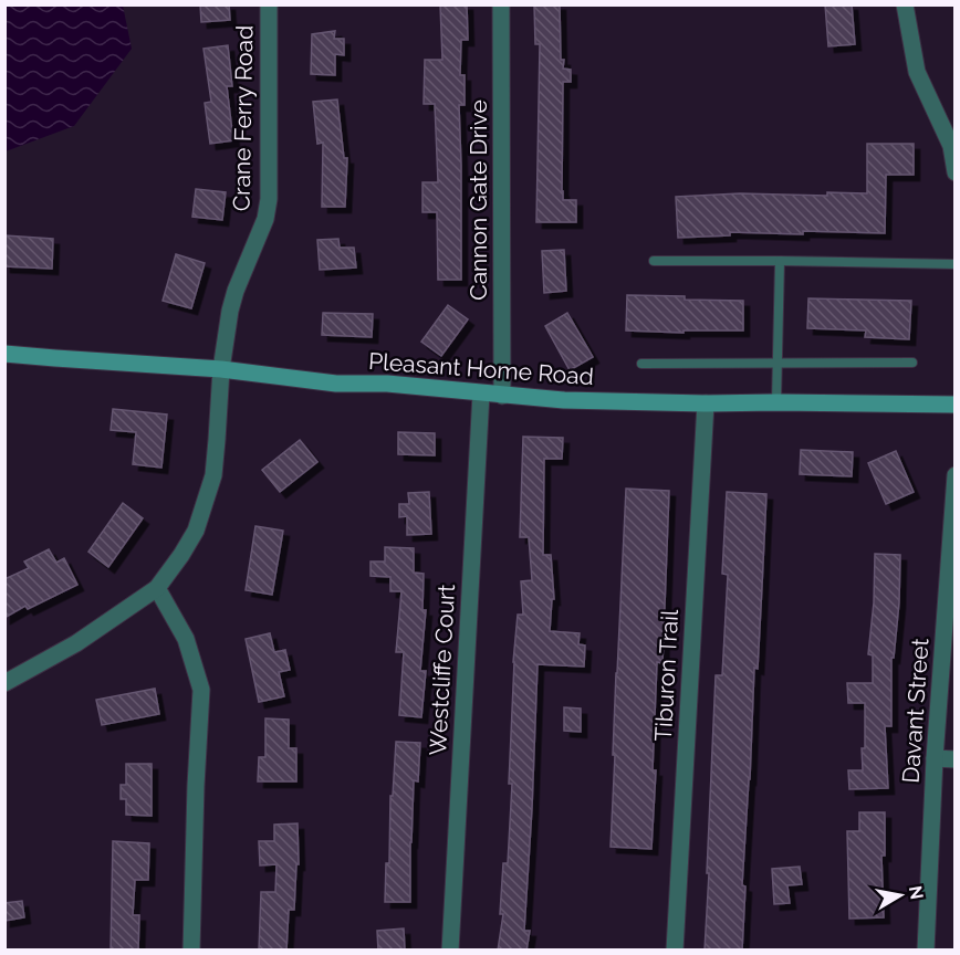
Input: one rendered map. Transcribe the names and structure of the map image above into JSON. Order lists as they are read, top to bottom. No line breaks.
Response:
{"streets":{"main road":["Pleasant Home Road"],"street":["Crane Ferry Road","Cannon Gate Drive","Westcliffe Court","Tiburon Trail","Davant Street"]},"crossings":[["Crane Ferry Road","Pleasant Home Road"],["Cannon Gate Drive","Pleasant Home Road"],["Pleasant Home Road","Westcliffe Court"],["Pleasant Home Road","Tiburon Trail"]],"north":"right"}
